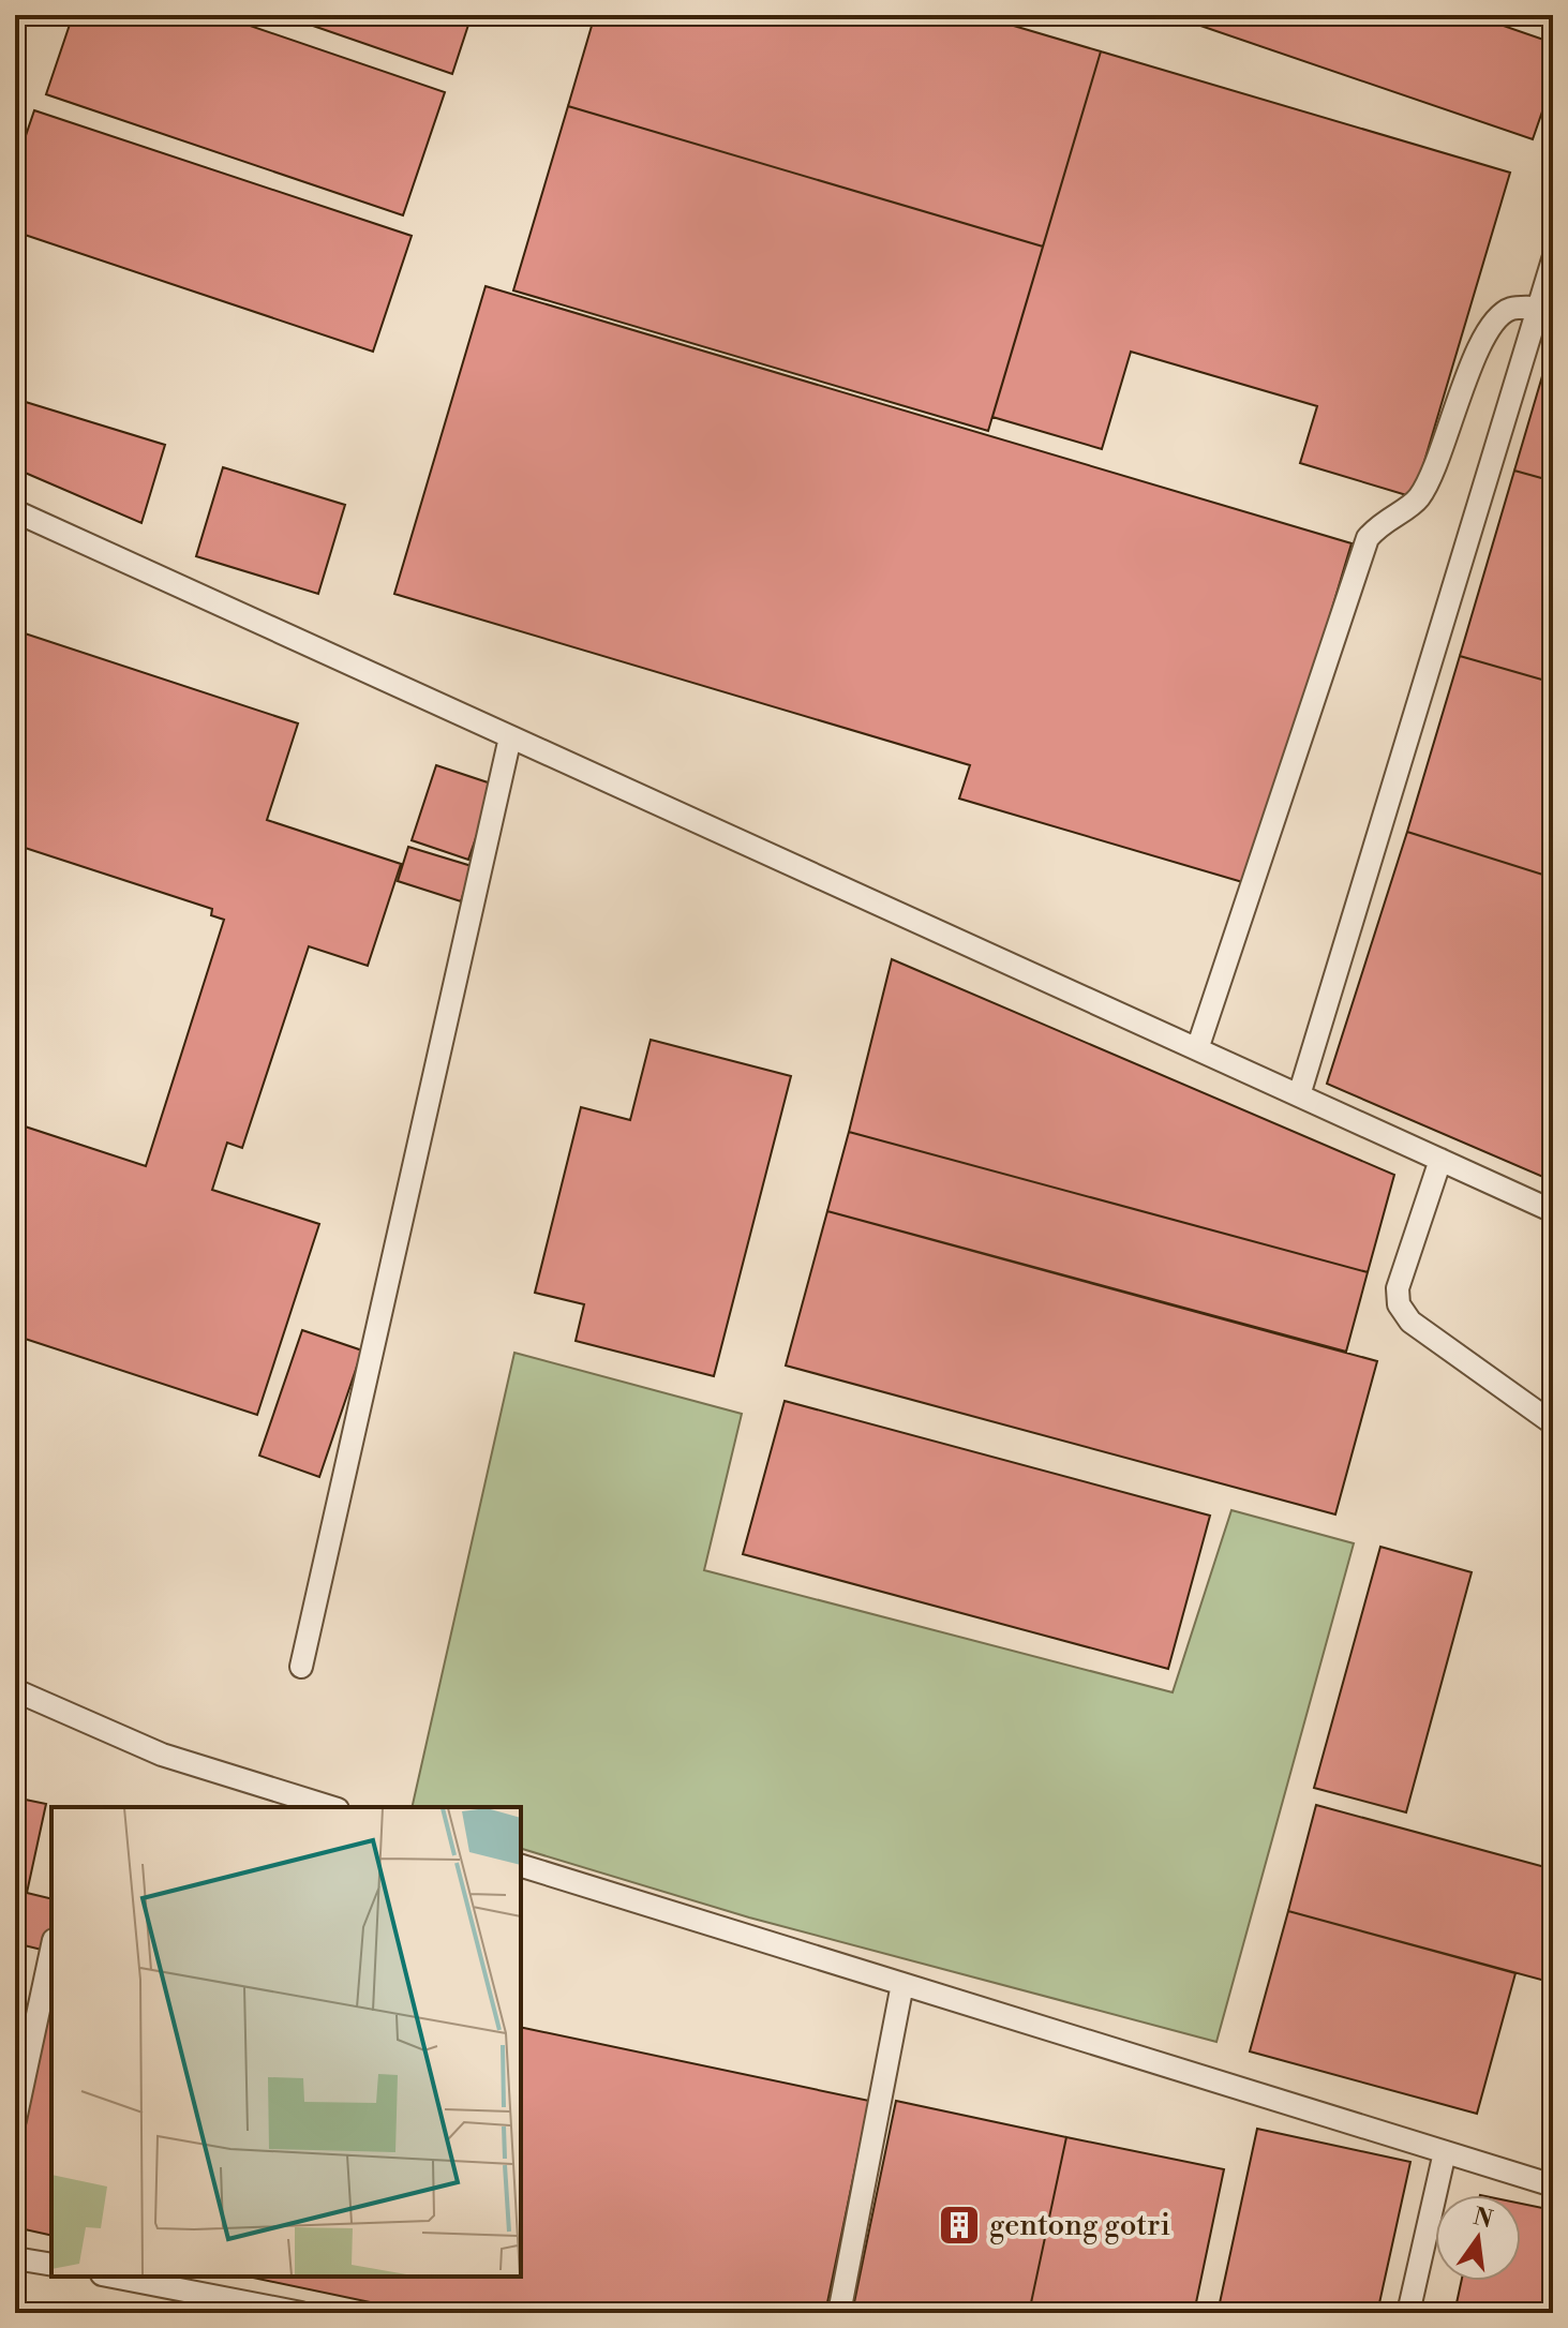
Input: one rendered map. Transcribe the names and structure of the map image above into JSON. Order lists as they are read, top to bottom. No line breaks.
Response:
{"places":{"building":["gentong gotri"]},"north":"top"}
